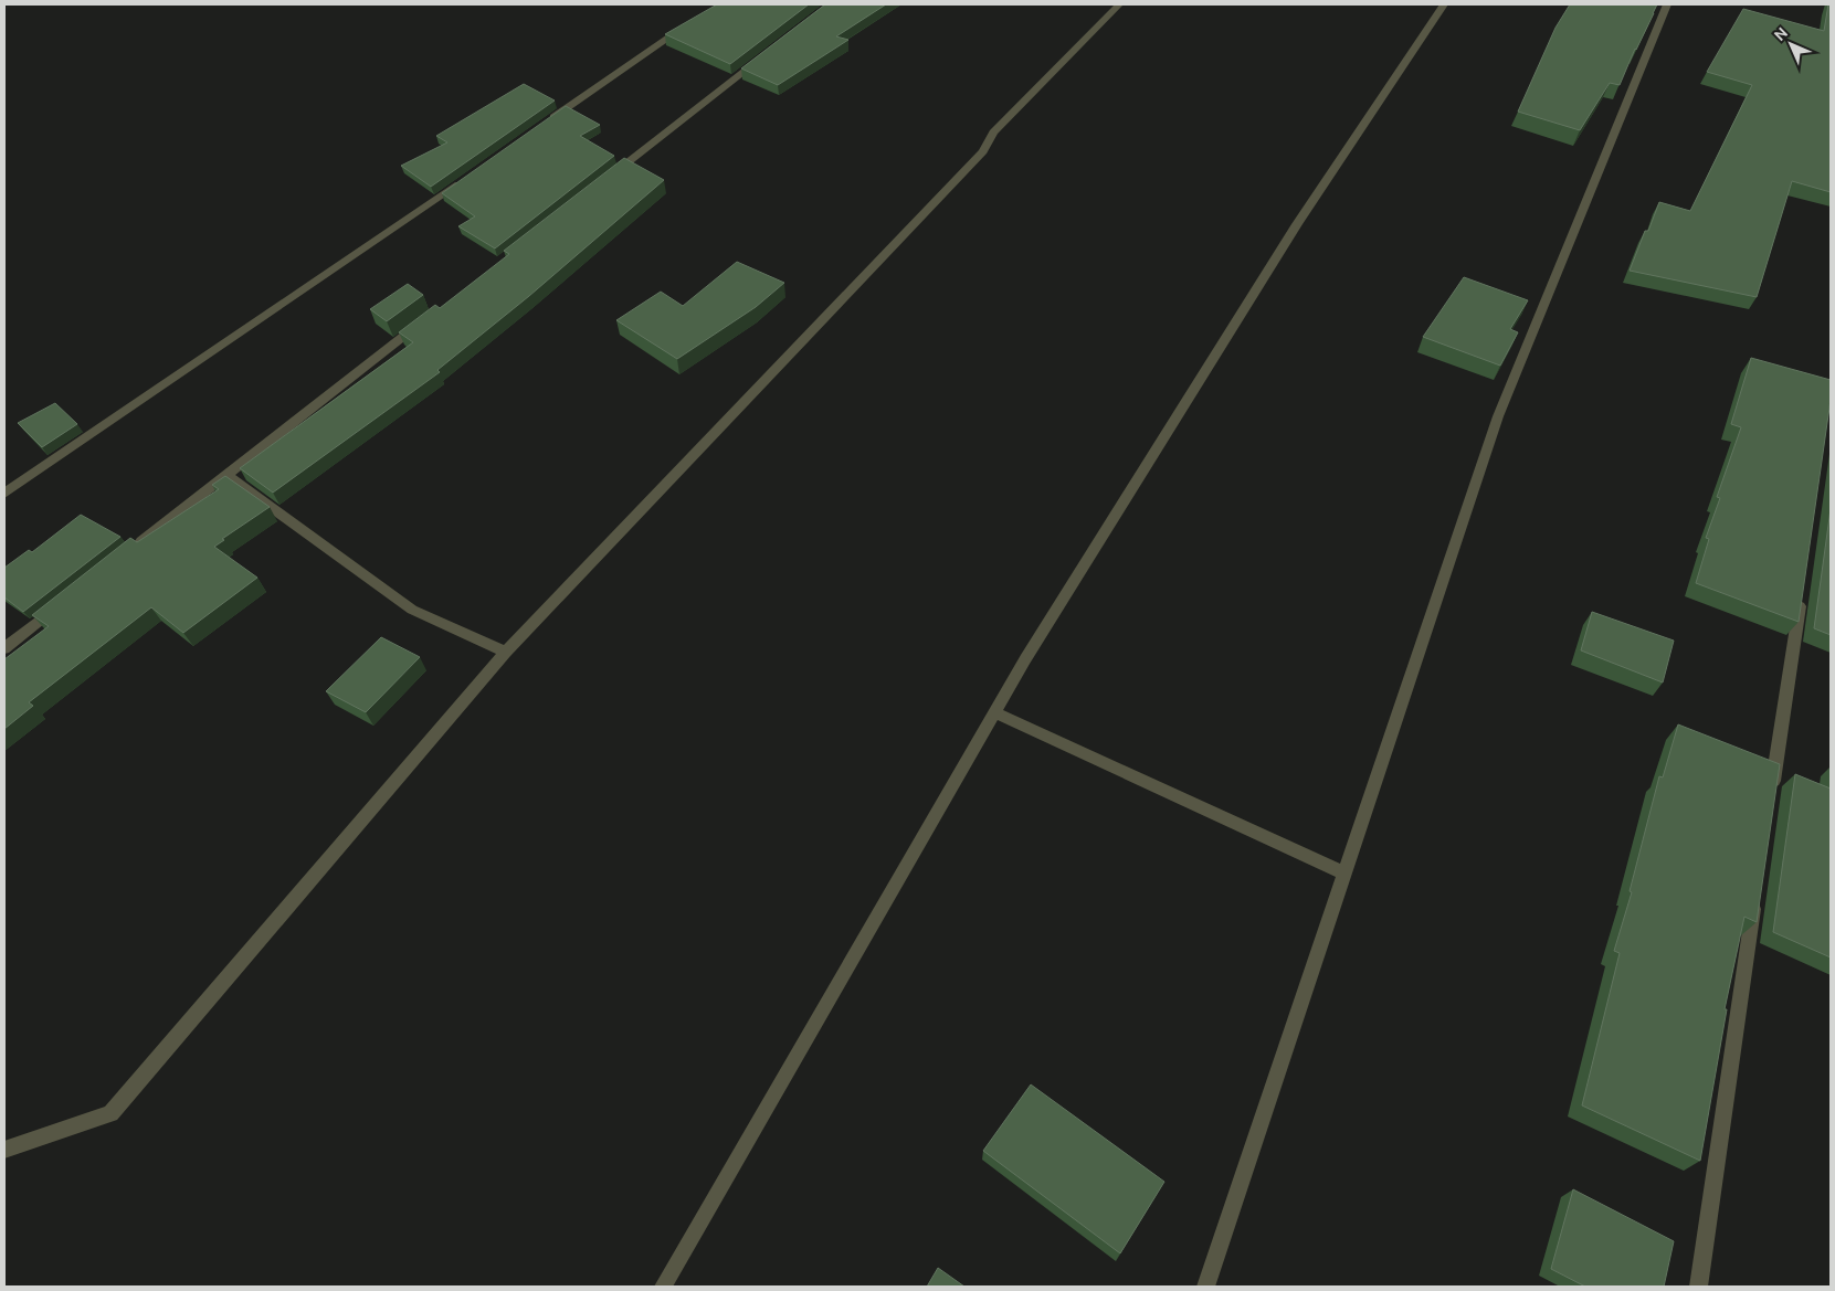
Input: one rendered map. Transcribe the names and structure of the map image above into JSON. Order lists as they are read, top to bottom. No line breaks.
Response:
{"north":"top left"}
